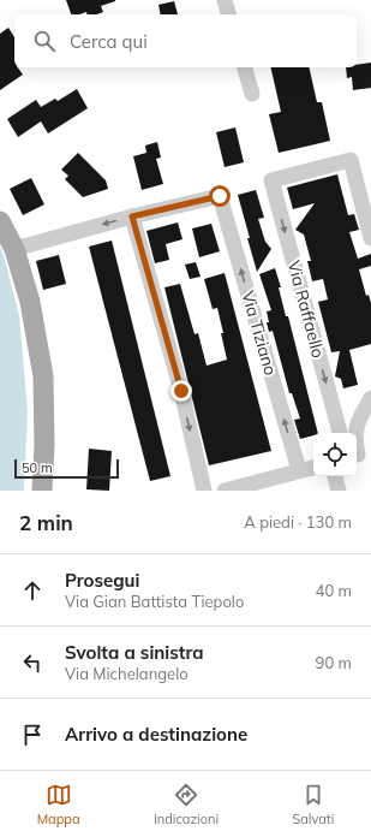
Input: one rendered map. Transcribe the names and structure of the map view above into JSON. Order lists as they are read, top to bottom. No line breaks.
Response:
{"streets":{"street":["Via Raffaello","Via Tiziano"]},"scale_bar":"50 m","page":{"search":"Cerca qui","scale":"50 m","heading":["2 min","A piedi · 130 m"],"list":[["Prosegui","Via Gian Battista Tiepolo","40 m"],["Svolta a sinistra","Via Michelangelo","90 m"],"Arrivo a destinazione"],"nav":["Mappa","Indicazioni","Salvati"]}}
